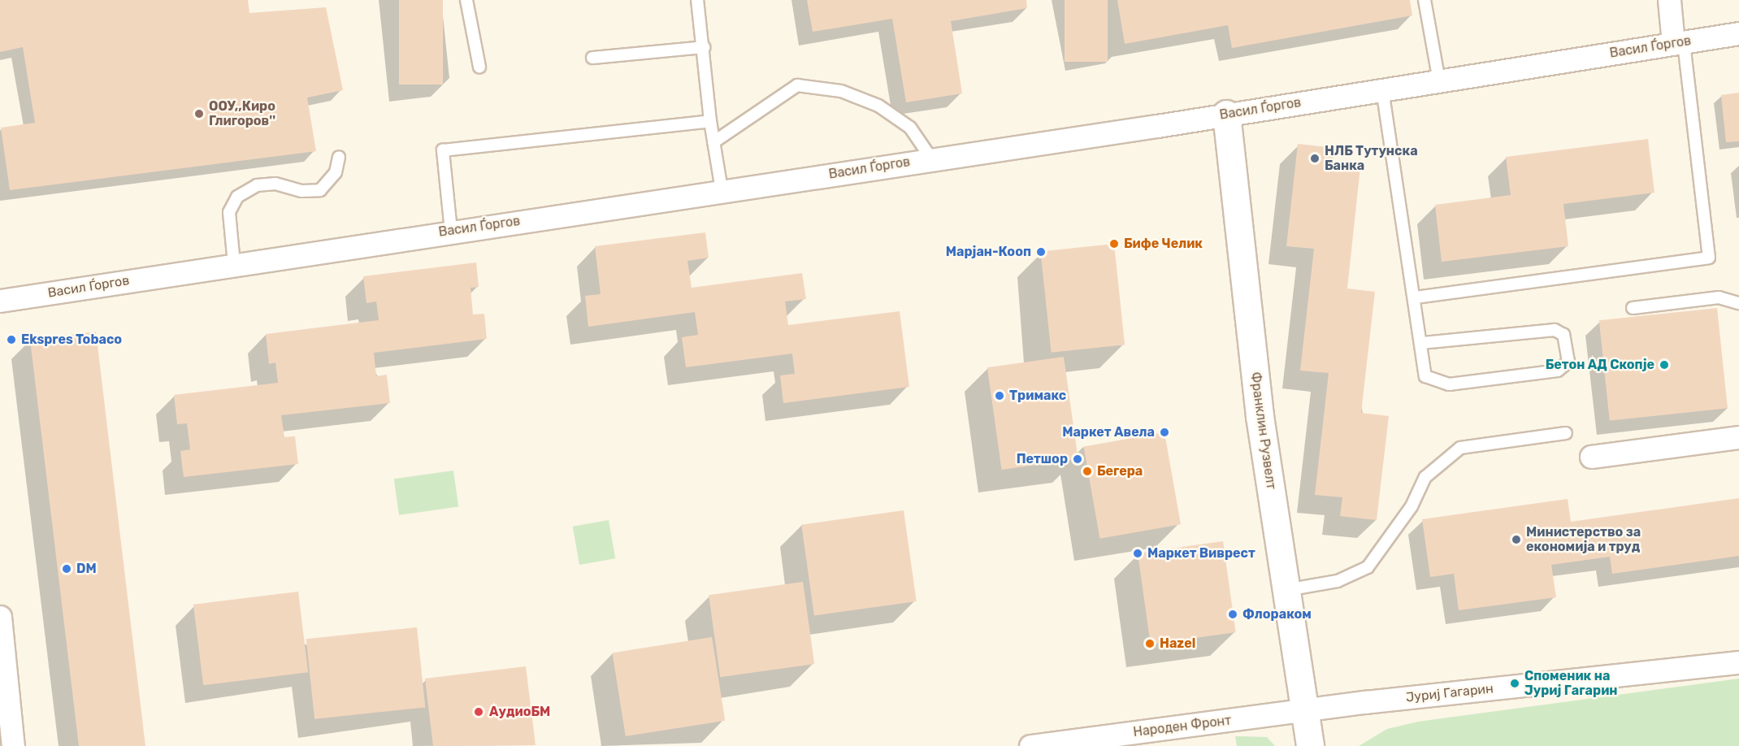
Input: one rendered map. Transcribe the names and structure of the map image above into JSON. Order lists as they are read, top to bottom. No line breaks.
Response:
{"streets":{"street":["Васил Ѓоргов","Франклин Рузвелт","Јуриј Гагарин","Народен Фронт"]},"crossings":[["Васил Ѓоргов","Франклин Рузвелт"],["Франклин Рузвелт","Јуриј Гагарин"],["Франклин Рузвелт","Народен Фронт"],["Јуриј Гагарин","Народен Фронт"]],"places":["ООУ,,Киро Глигоров''","НЛБ Тутунска Банка","Бифе Челик","Марјан-Кооп","Ekspres Tobaco","Бетон АД Скопје","Тримакс","Маркет Авела","Петшор","Бегера","Министерство за економија и труд","Маркет Виврест","DM","Флораком","Hazel","Споменик на Јуриј Гагарин","АудиоБМ"]}
